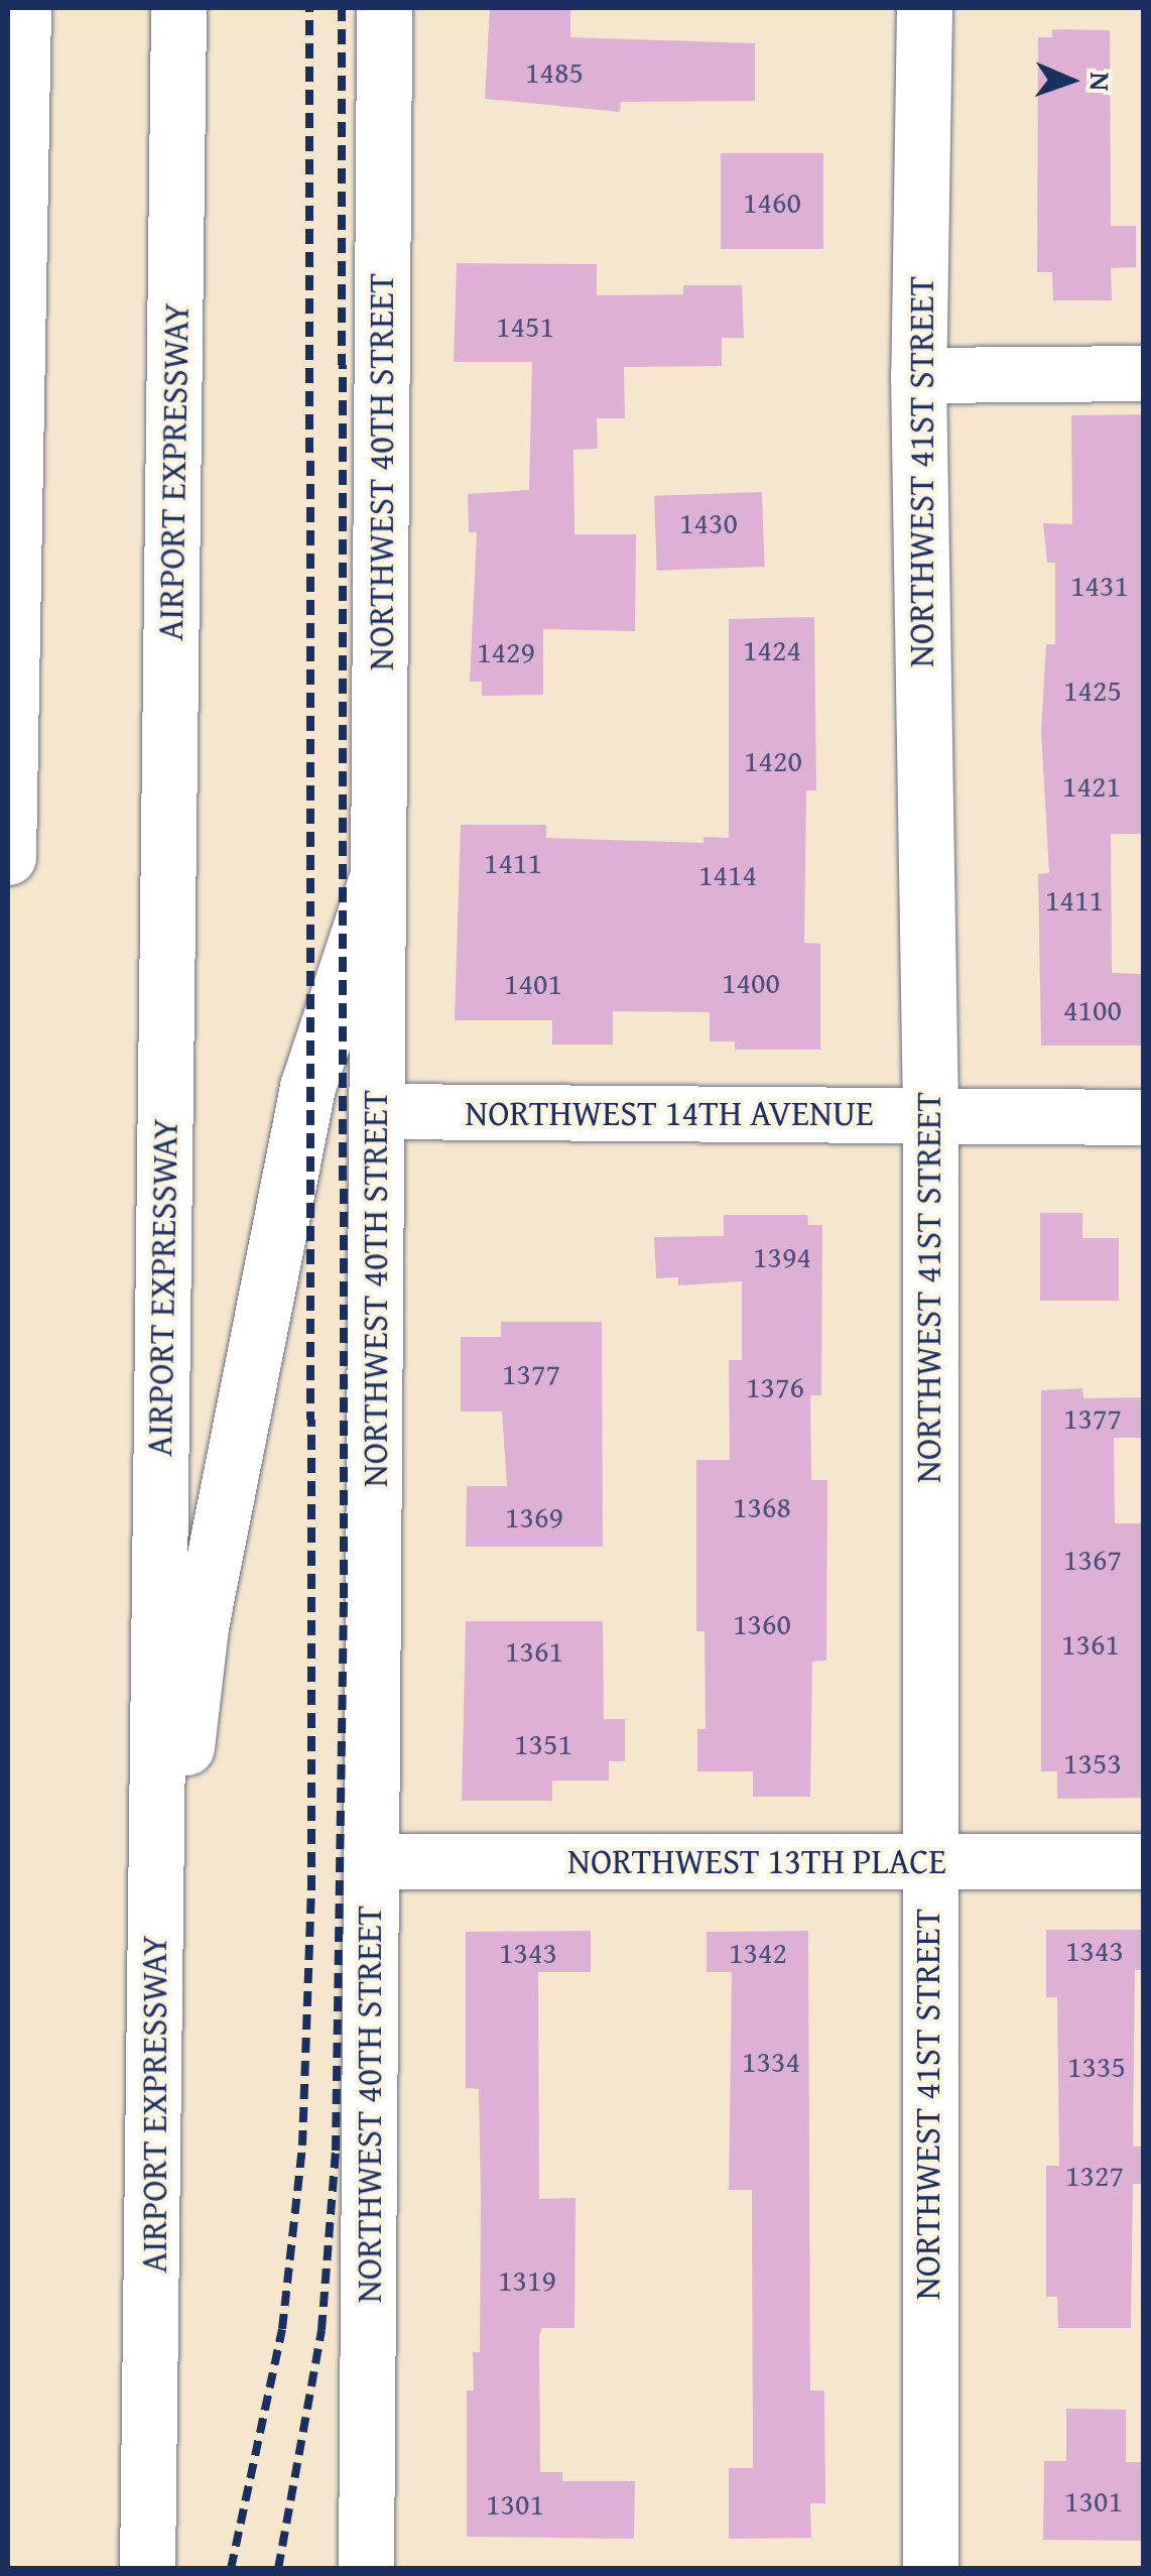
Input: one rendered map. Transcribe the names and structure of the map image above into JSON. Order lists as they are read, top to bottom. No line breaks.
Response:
{"streets":{"main road":["AIRPORT EXPRESSWAY","NORTHWEST 40TH STREET","NORTHWEST 41ST STREET","NORTHWEST 14TH AVENUE","NORTHWEST 13TH PLACE"]},"crossings":[["NORTHWEST 40TH STREET","NORTHWEST 14TH AVENUE"],["NORTHWEST 40TH STREET","NORTHWEST 13TH PLACE"],["NORTHWEST 41ST STREET","NORTHWEST 14TH AVENUE"],["NORTHWEST 41ST STREET","NORTHWEST 13TH PLACE"]],"house_numbers":["1485","1460","1451","1430","1431","1424","1429","1425","1420","1421","1411","1414","1411","1400","1401","4100","1394","1377","1376","1377","1368","1369","1367","1360","1361","1361","1351","1353","1343","1343","1342","1334","1335","1327","1319","1301","1301"],"north":"right"}
